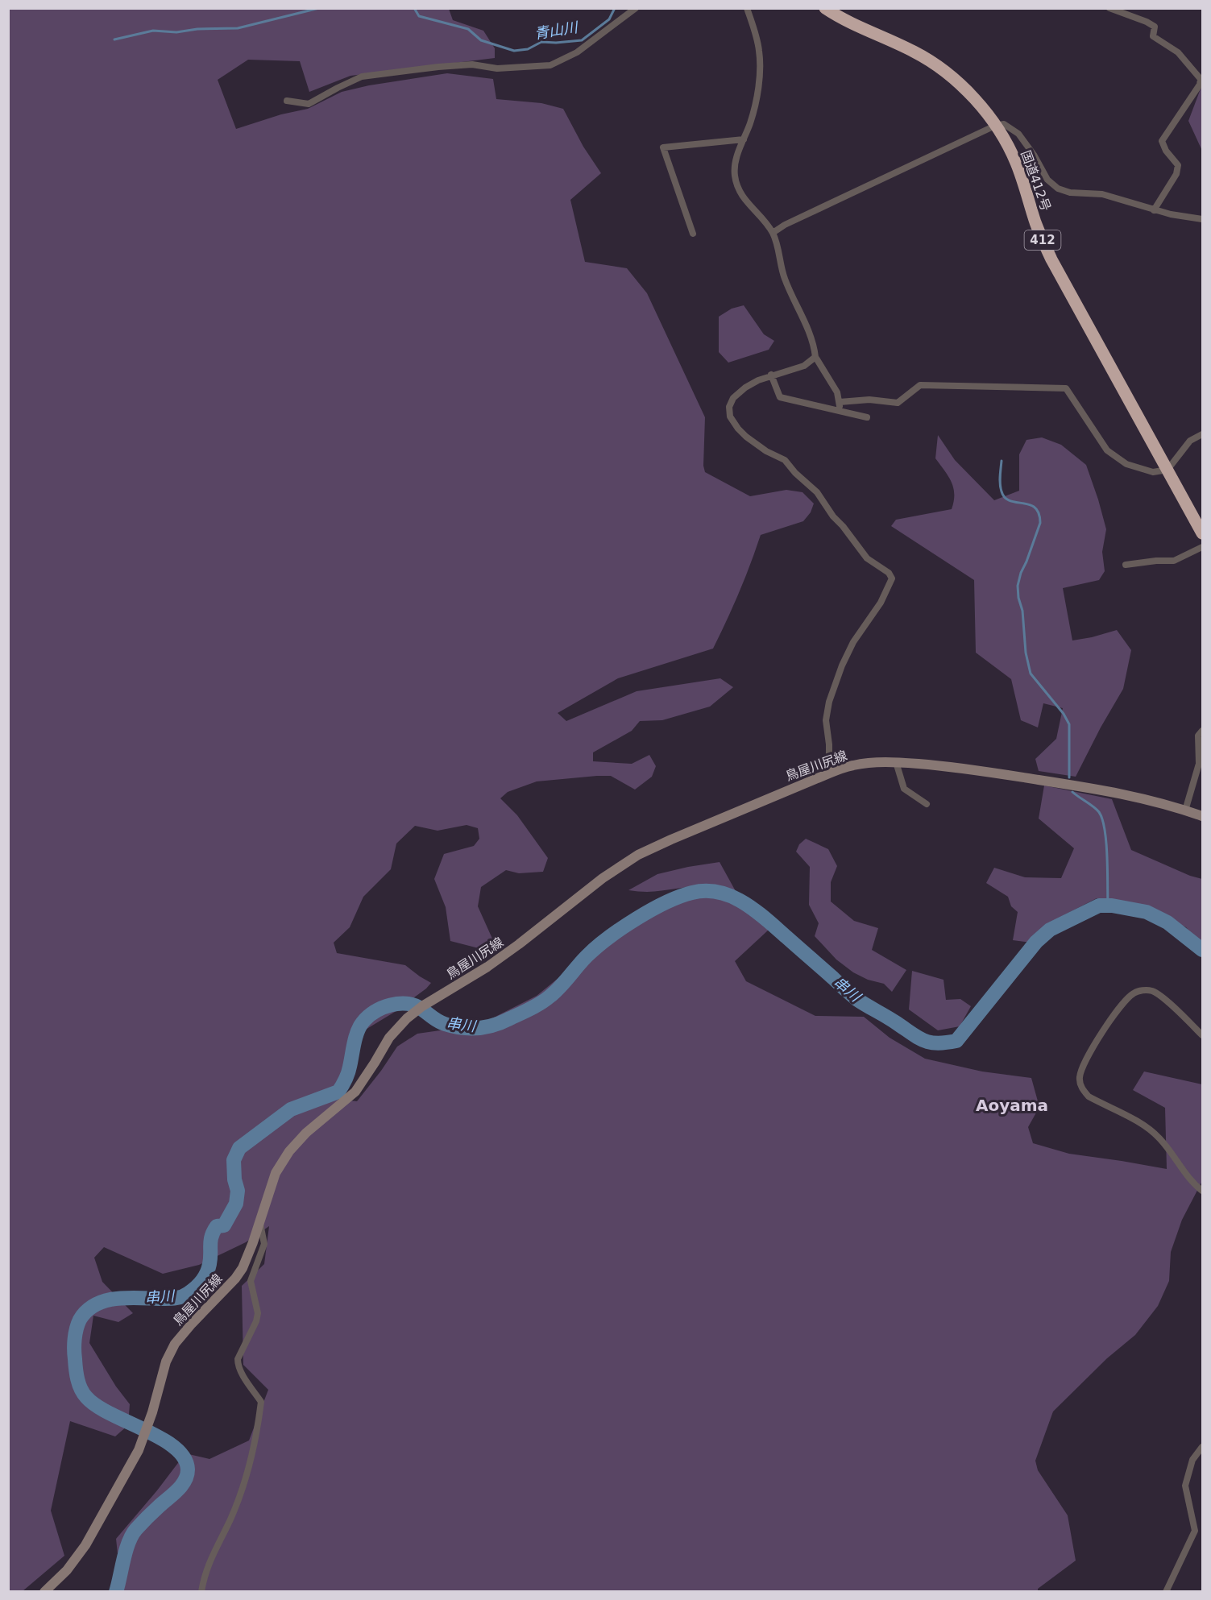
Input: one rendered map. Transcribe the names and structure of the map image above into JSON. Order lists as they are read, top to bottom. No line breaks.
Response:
{"streets":{"highway":["国道412号","412"],"main road":["鳥屋川尻線"]},"districts":["Aoyama"],"water":["青山川","串川"]}
